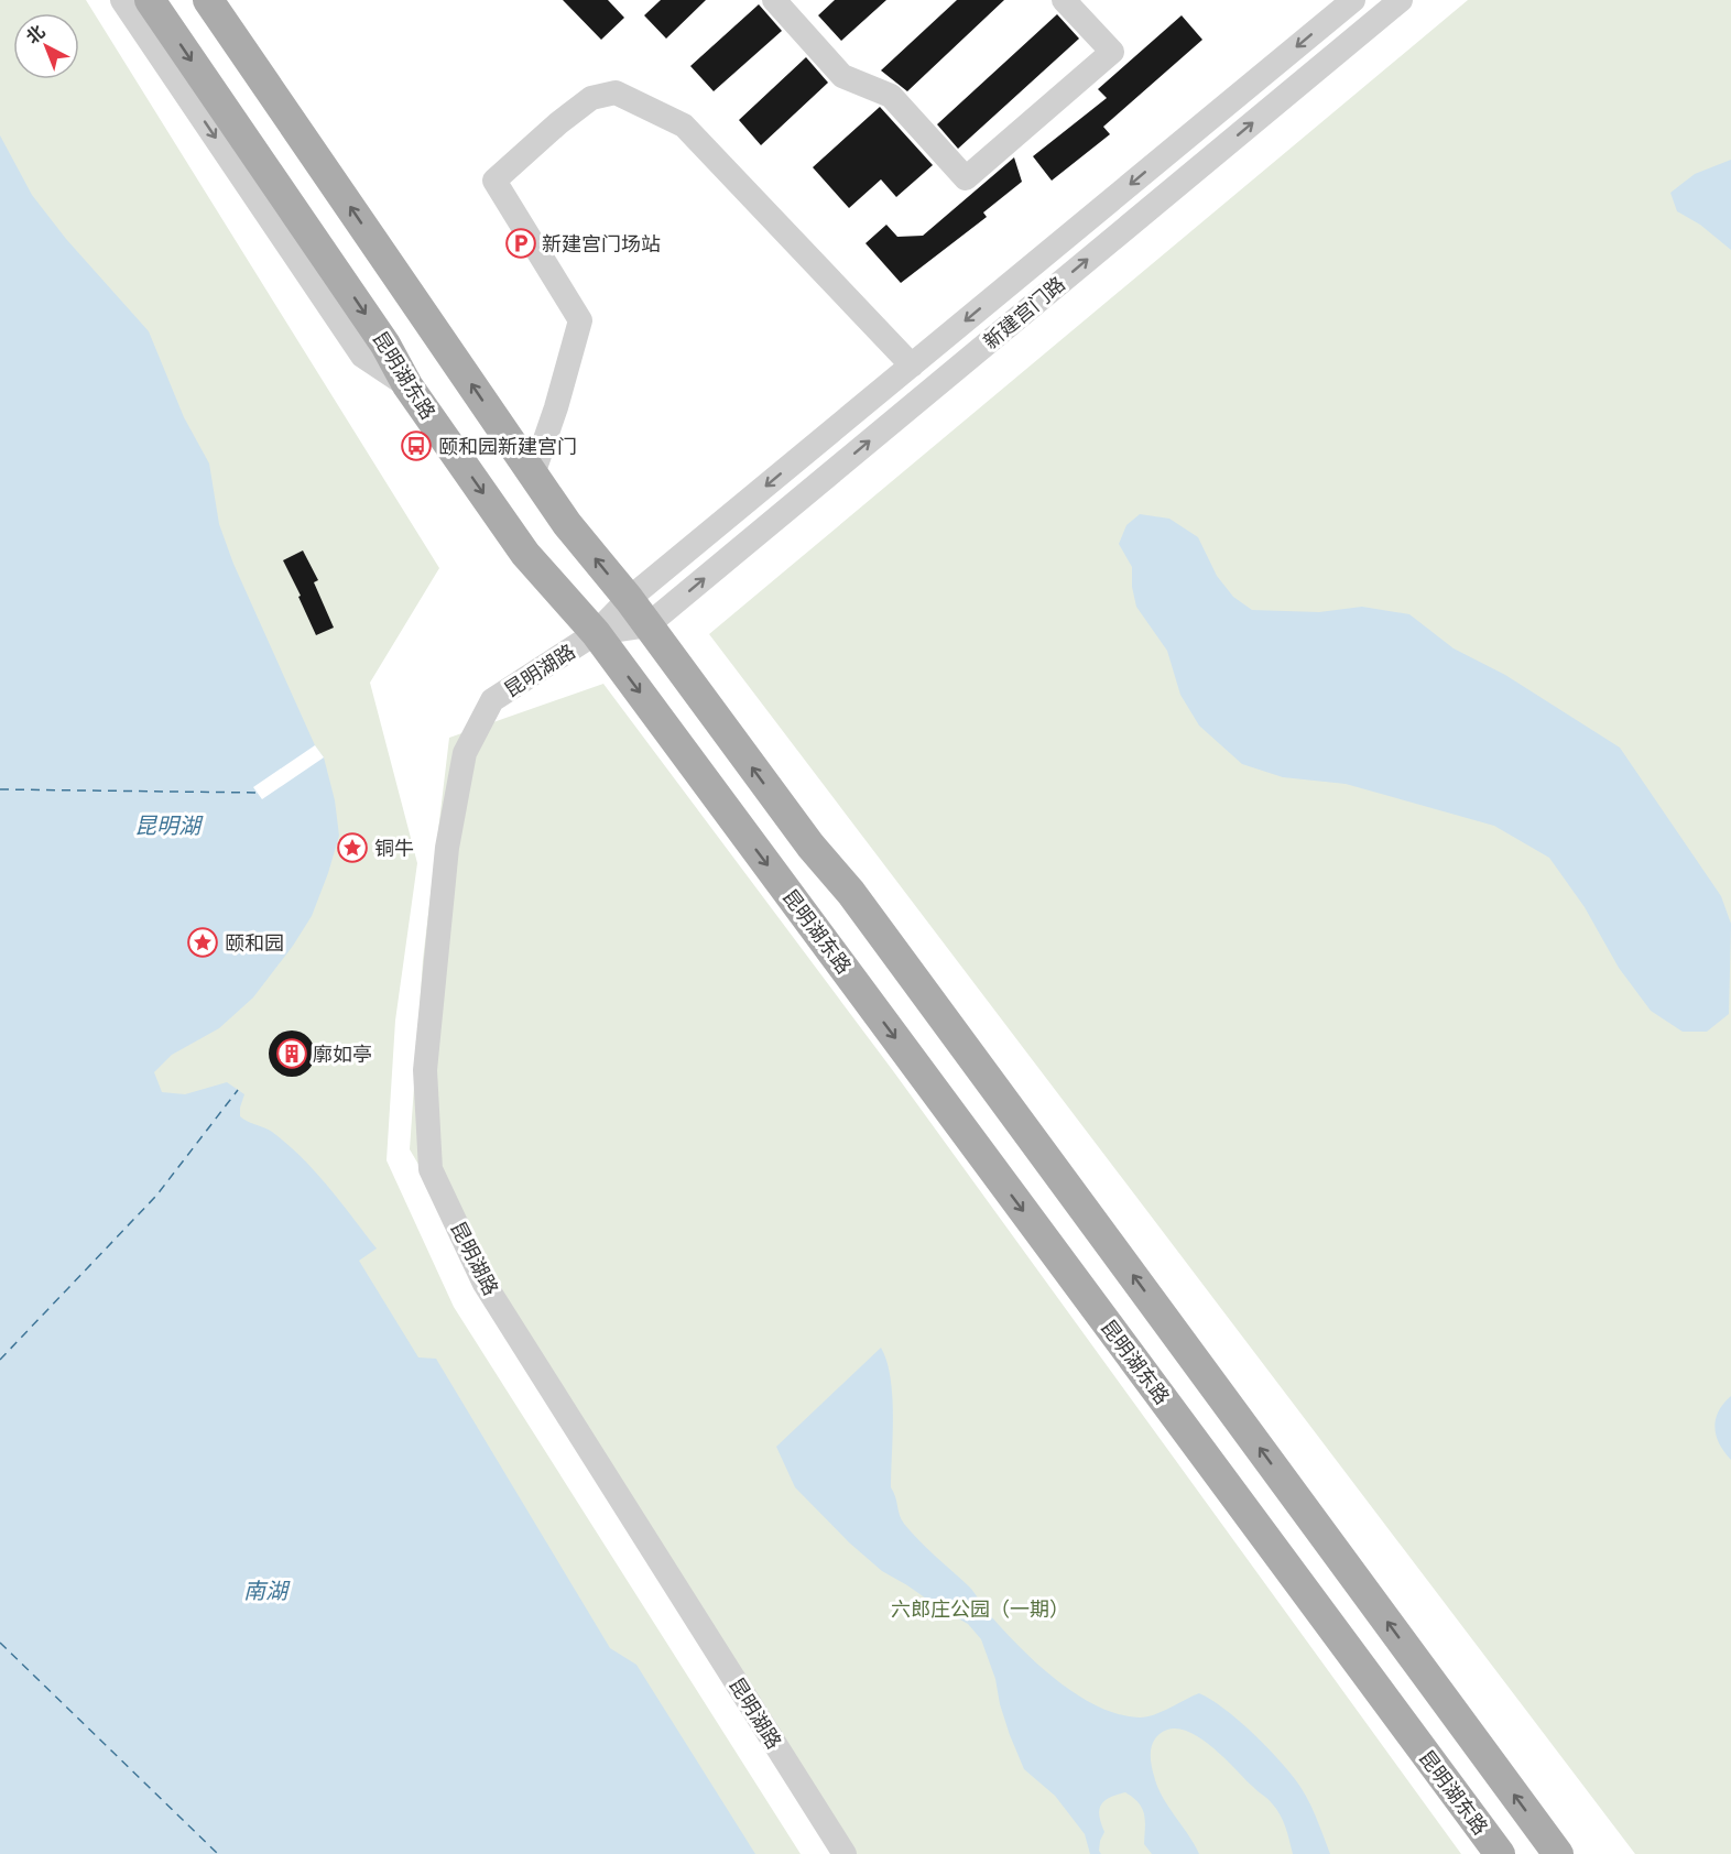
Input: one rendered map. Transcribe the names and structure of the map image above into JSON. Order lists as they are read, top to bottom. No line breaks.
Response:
{"streets":{"main road":["昆明湖东路"],"street":["新建宫门路","昆明湖路"]},"crossings":[["新建宫门路","昆明湖东路"],["新建宫门路","昆明湖路"],["昆明湖东路","昆明湖路"]],"water":["昆明湖","南湖"],"parks":["六郎庄公园（一期）"],"places":{"parking":["新建宫门场站"],"bus stop":["颐和园新建宫门"],"place":["铜牛","颐和园"],"building":["廓如亭"]},"north":"top left"}
